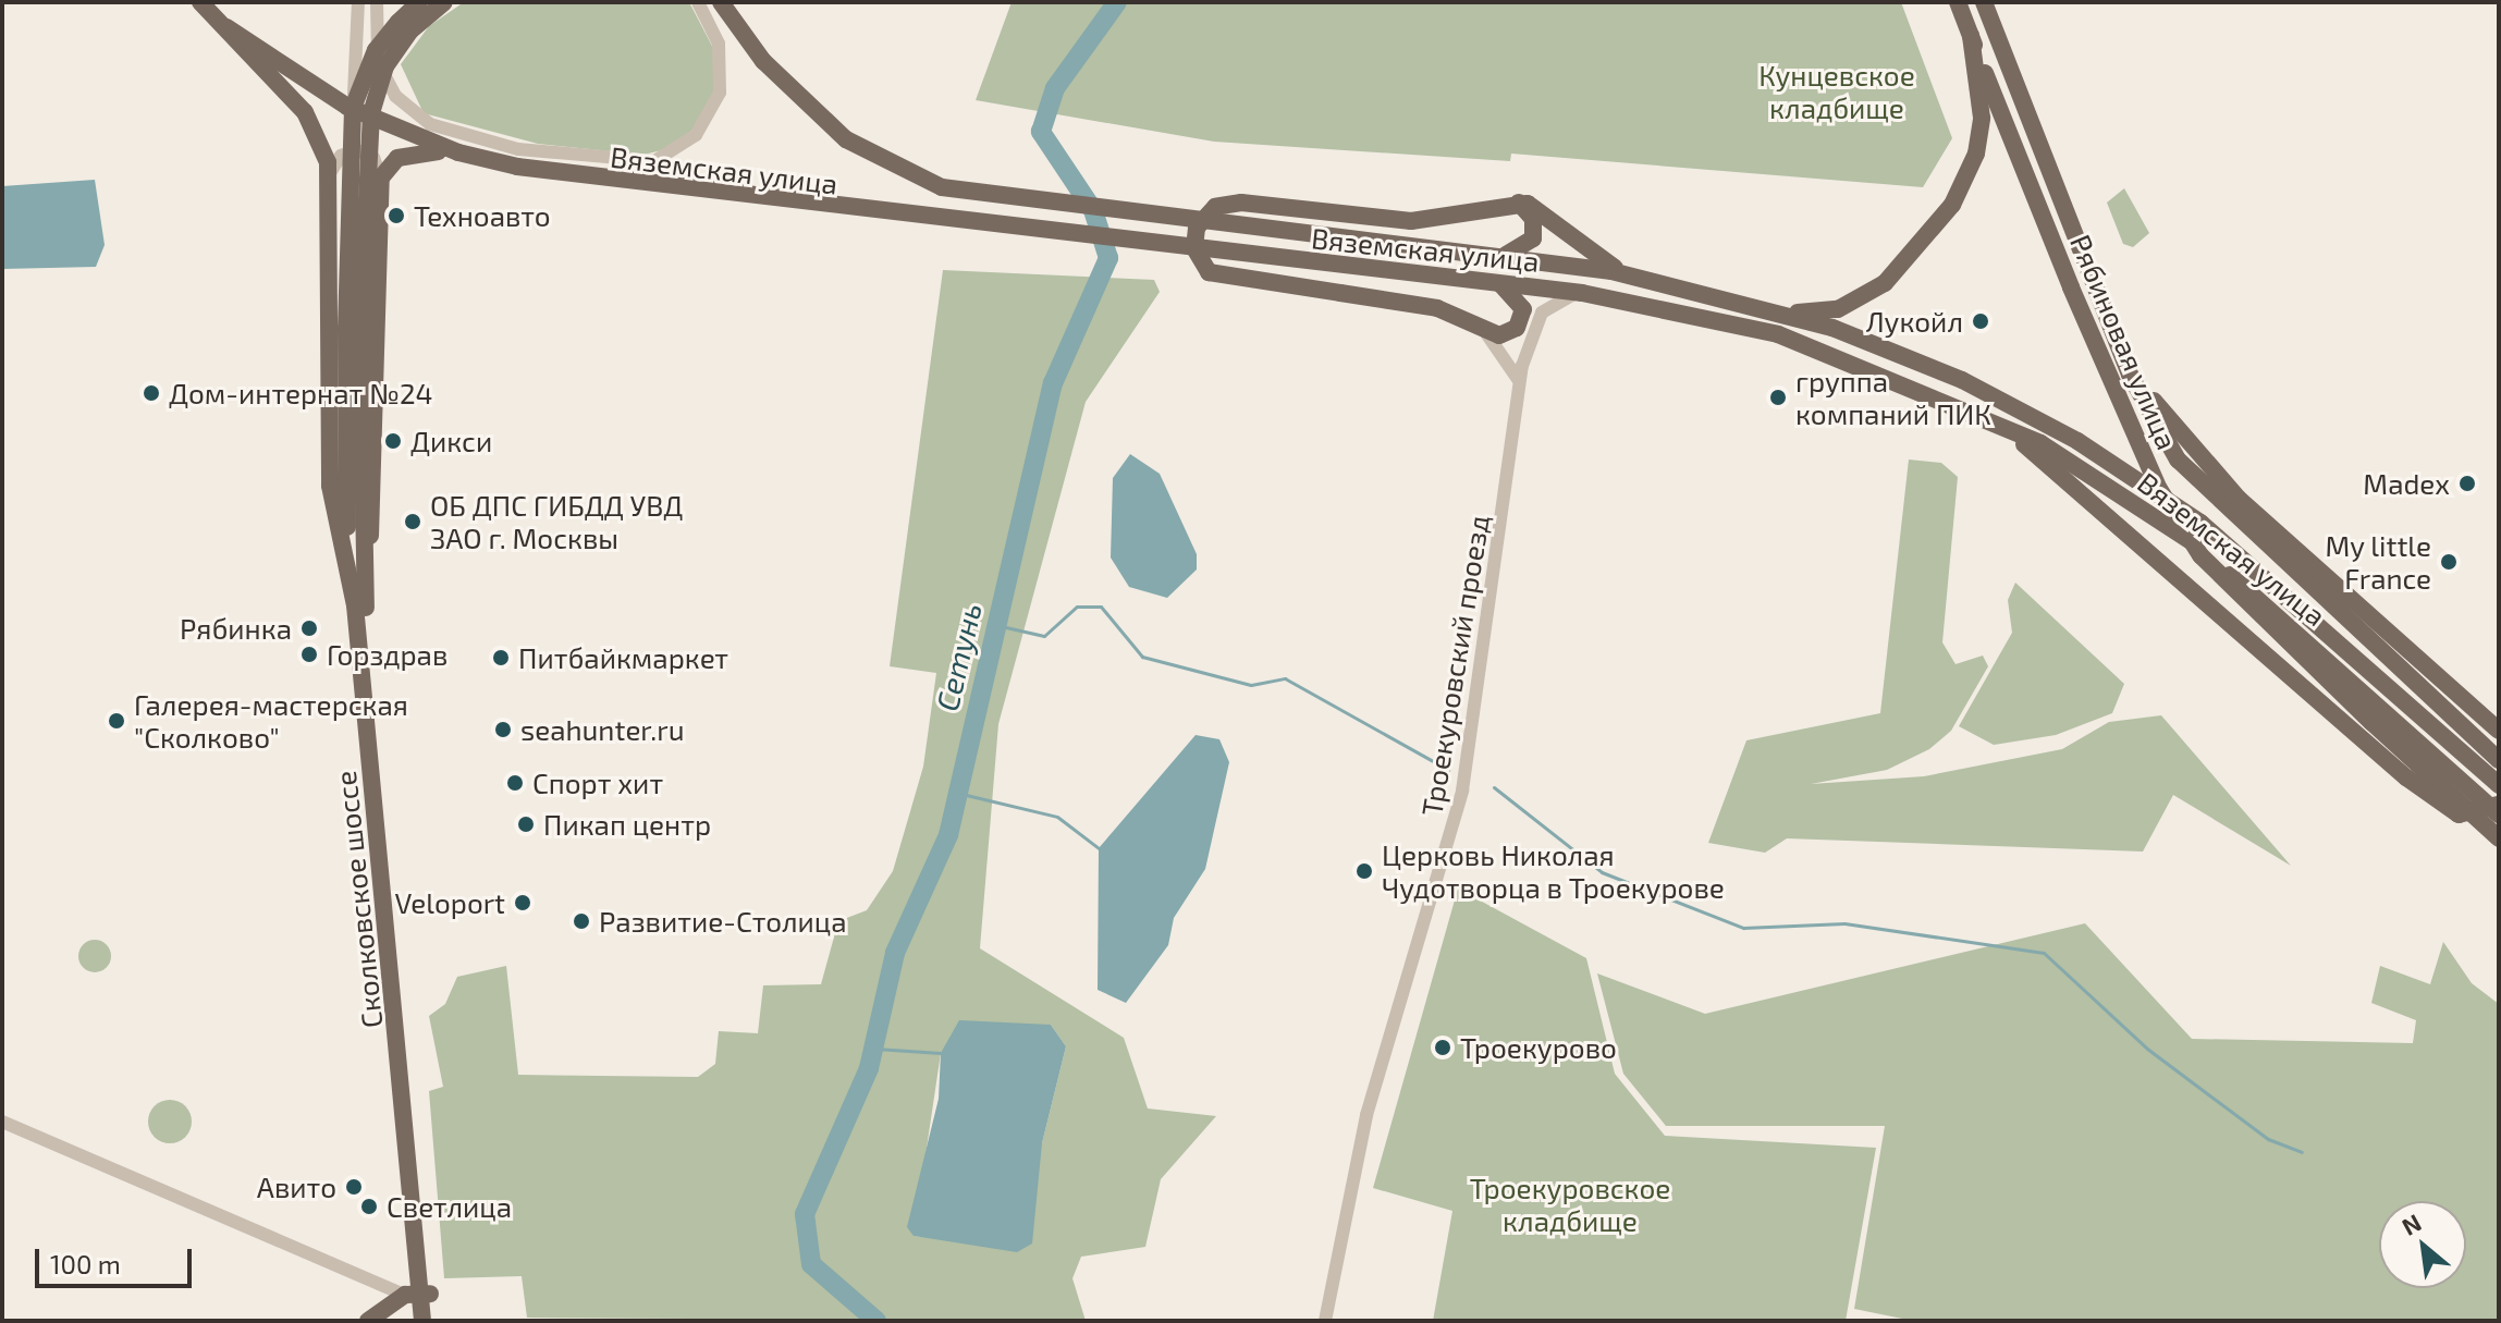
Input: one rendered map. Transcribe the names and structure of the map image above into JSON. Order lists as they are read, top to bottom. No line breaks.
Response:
{"streets":{"main road":["Вяземская улица","Рябиновая улица","Сколковское шоссе"],"street":["Троекуровский проезд"]},"crossings":[["Вяземская улица","Сколковское шоссе"]],"water":["Сетунь"],"parks":["Кунцевское кладбище","Троекуровское кладбище"],"places":["Техноавто","Лукойл","Дом-интернат №24","группа компаний ПИК","Дикси","Madex","ОБ ДПС ГИБДД УВД ЗАО г. Москвы","My little France","Рябинка","Горздрав","Питбайкмаркет","Галерея-мастерская \"Сколково\"","seahunter.ru","Спорт хит","Пикап центр","Церковь Николая Чудотворца в Троекурове","Veloport","Развитие-Столица","Троекурово","Авито","Светлица"],"scale_bar":"100 m","north":"top left"}
